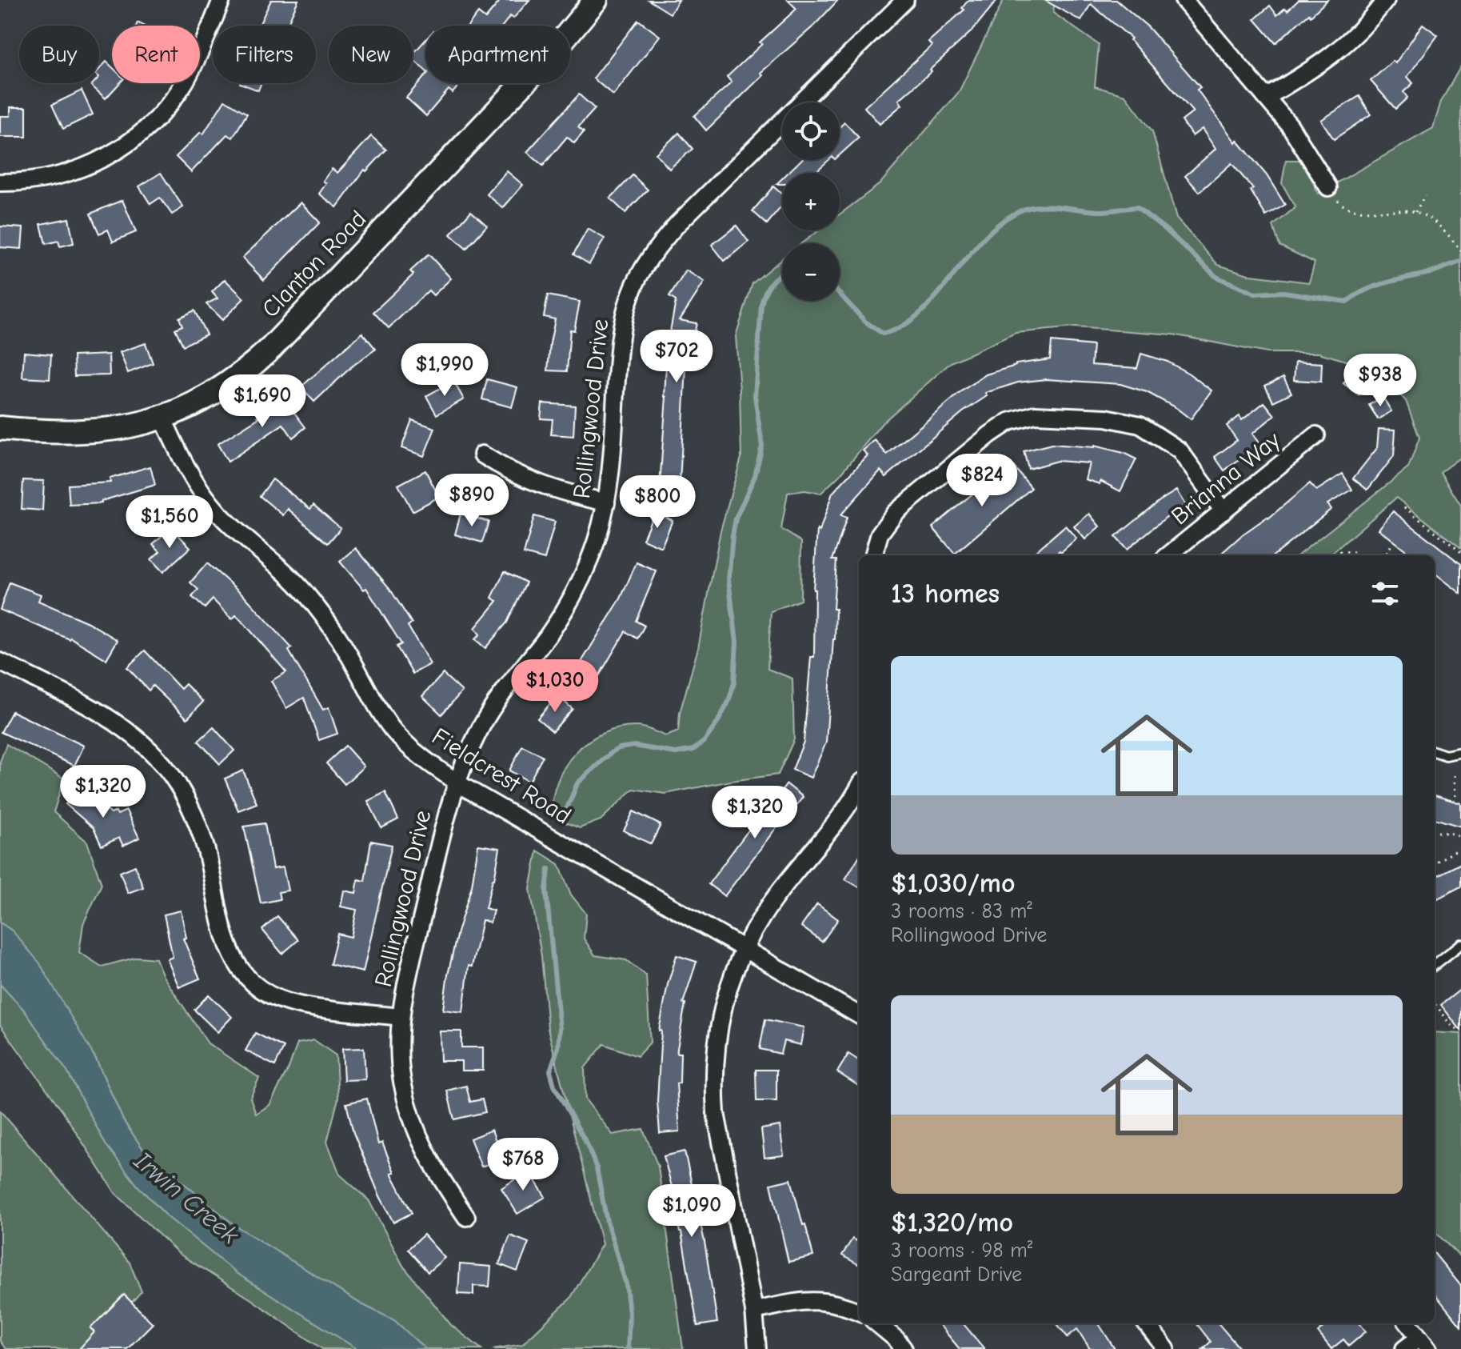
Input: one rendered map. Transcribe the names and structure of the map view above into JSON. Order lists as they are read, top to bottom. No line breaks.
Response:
{"streets":{"main road":["Clanton Road"],"street":["Rollingwood Drive","Brianna Way","Fieldcrest Road"]},"crossings":[["Clanton Road","Fieldcrest Road"],["Rollingwood Drive","Fieldcrest Road"]],"water":["Irwin Creek"],"page":{"chip":["Buy","Rent","Filters","New","Apartment"],"map_buttons":["+","−"],"price":["$702","$1,990","$938","$1,690","$824","$890","$800","$1,560","$1,030","$1,320","$1,320","$768","$1,090"],"heading":"13 homes","list":[{"name":"$1,030/mo","note":"3 rooms · 83 m² · Rollingwood Drive"},{"name":"$1,320/mo","note":"3 rooms · 98 m² · Sargeant Drive"}]}}
